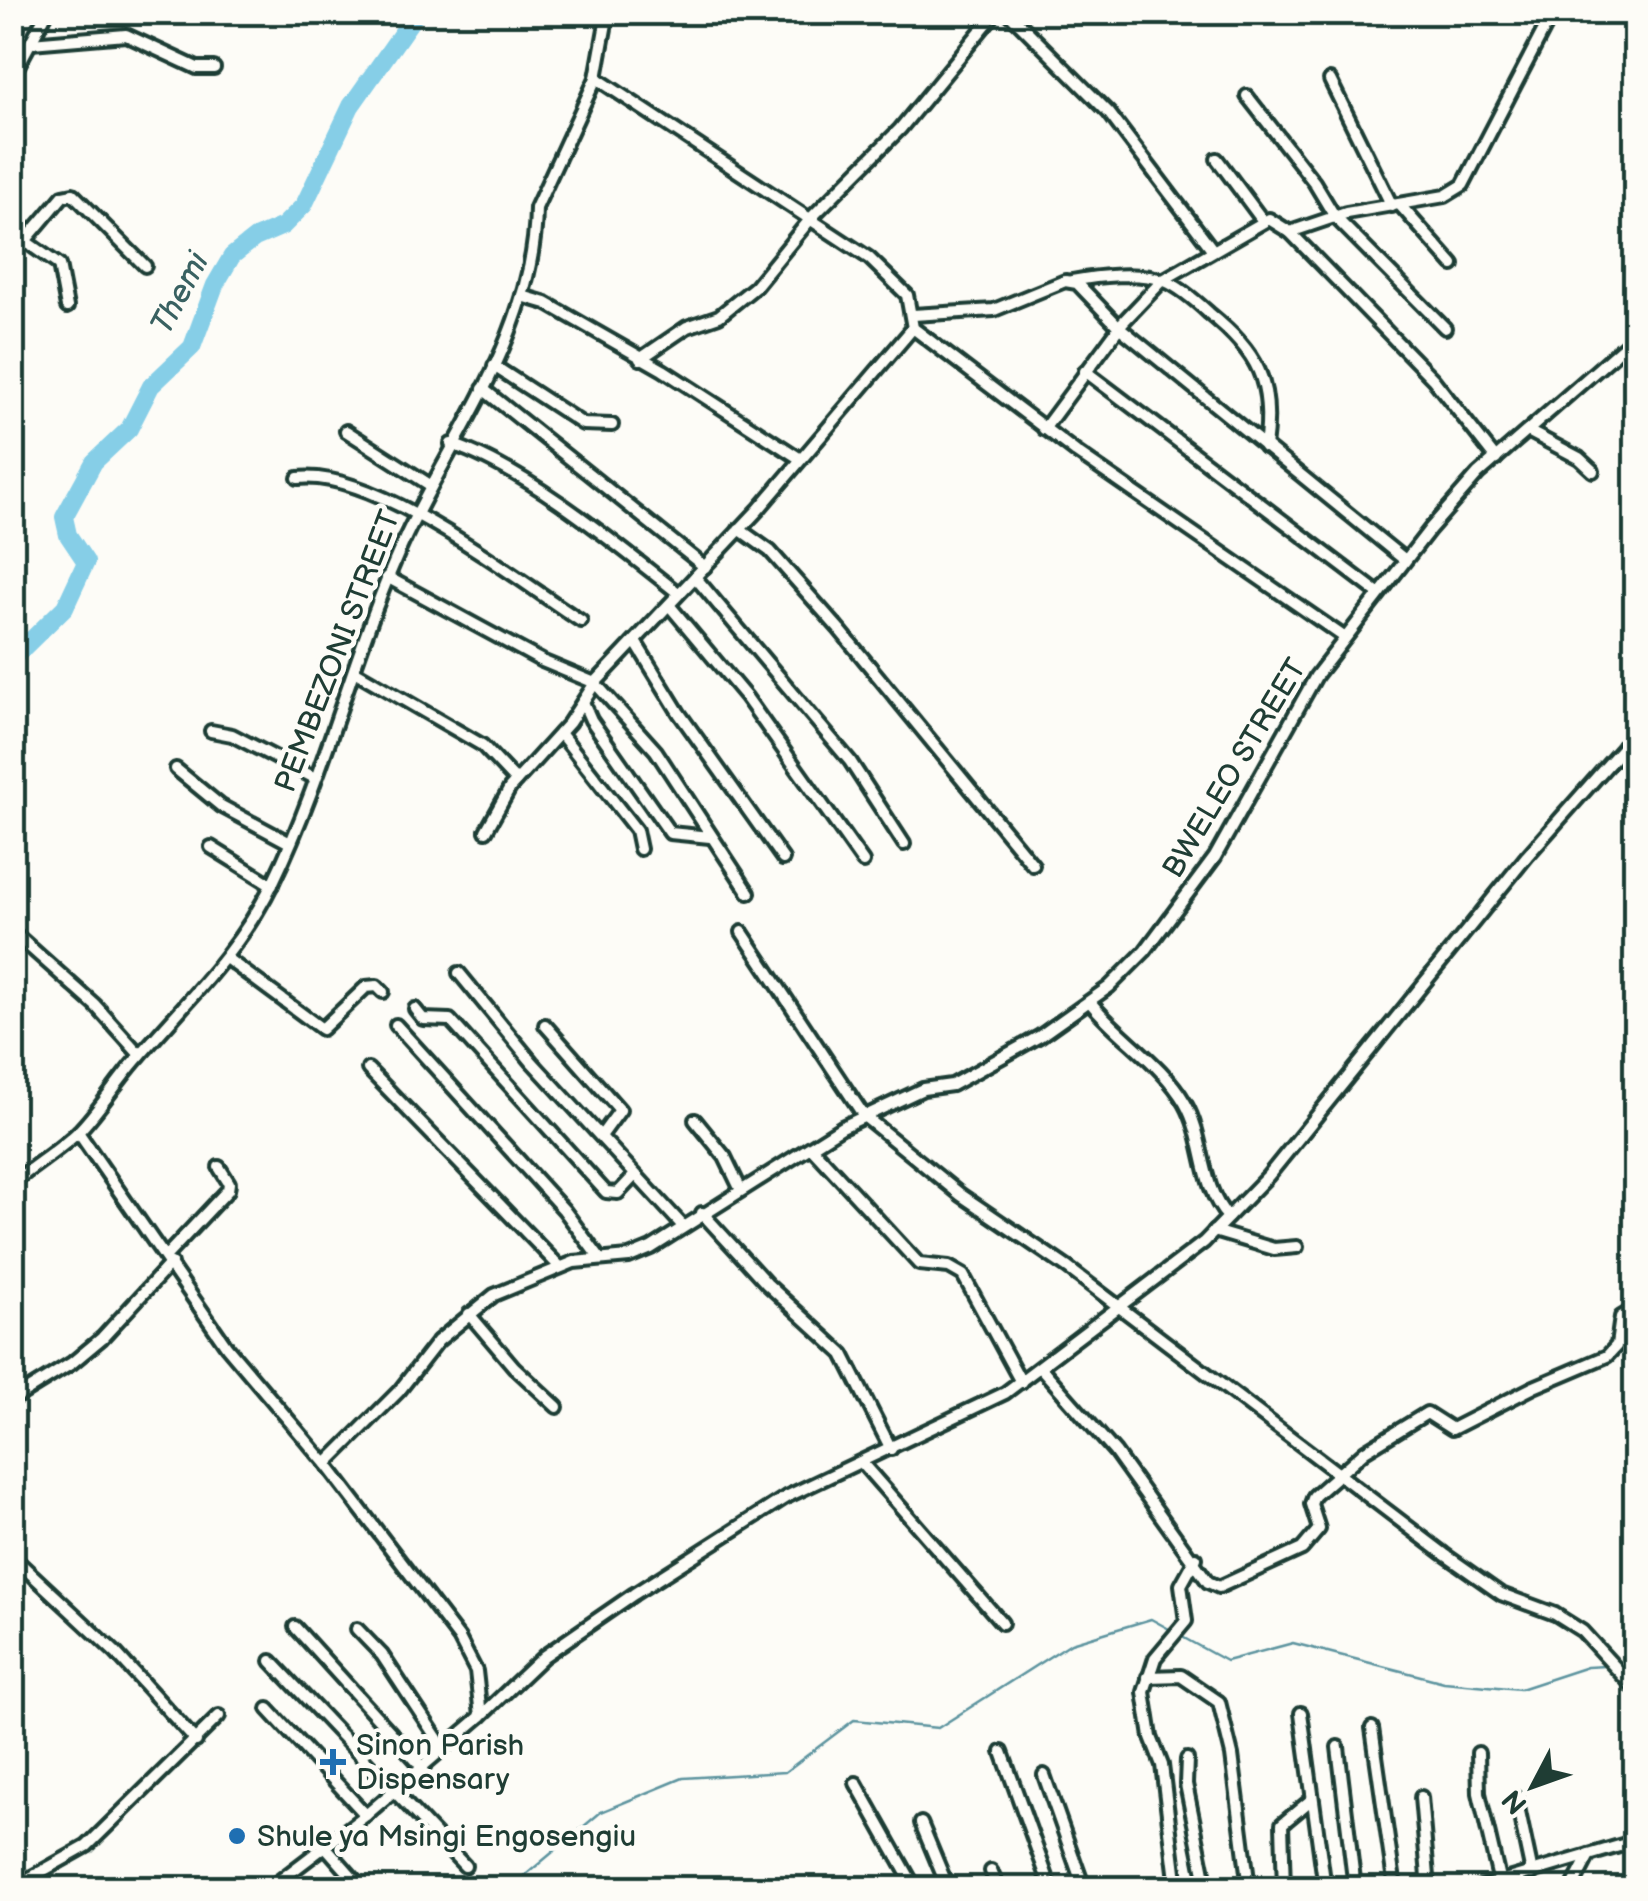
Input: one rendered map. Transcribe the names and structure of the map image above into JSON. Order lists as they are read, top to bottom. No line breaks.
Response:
{"streets":{"street":["PEMBEZONI STREET","BWELEO STREET"]},"water":["Themi"],"places":{"health":["Sinon Parish Dispensary"],"other":["Shule ya Msingi Engosengiu"]},"north":"bottom left"}
